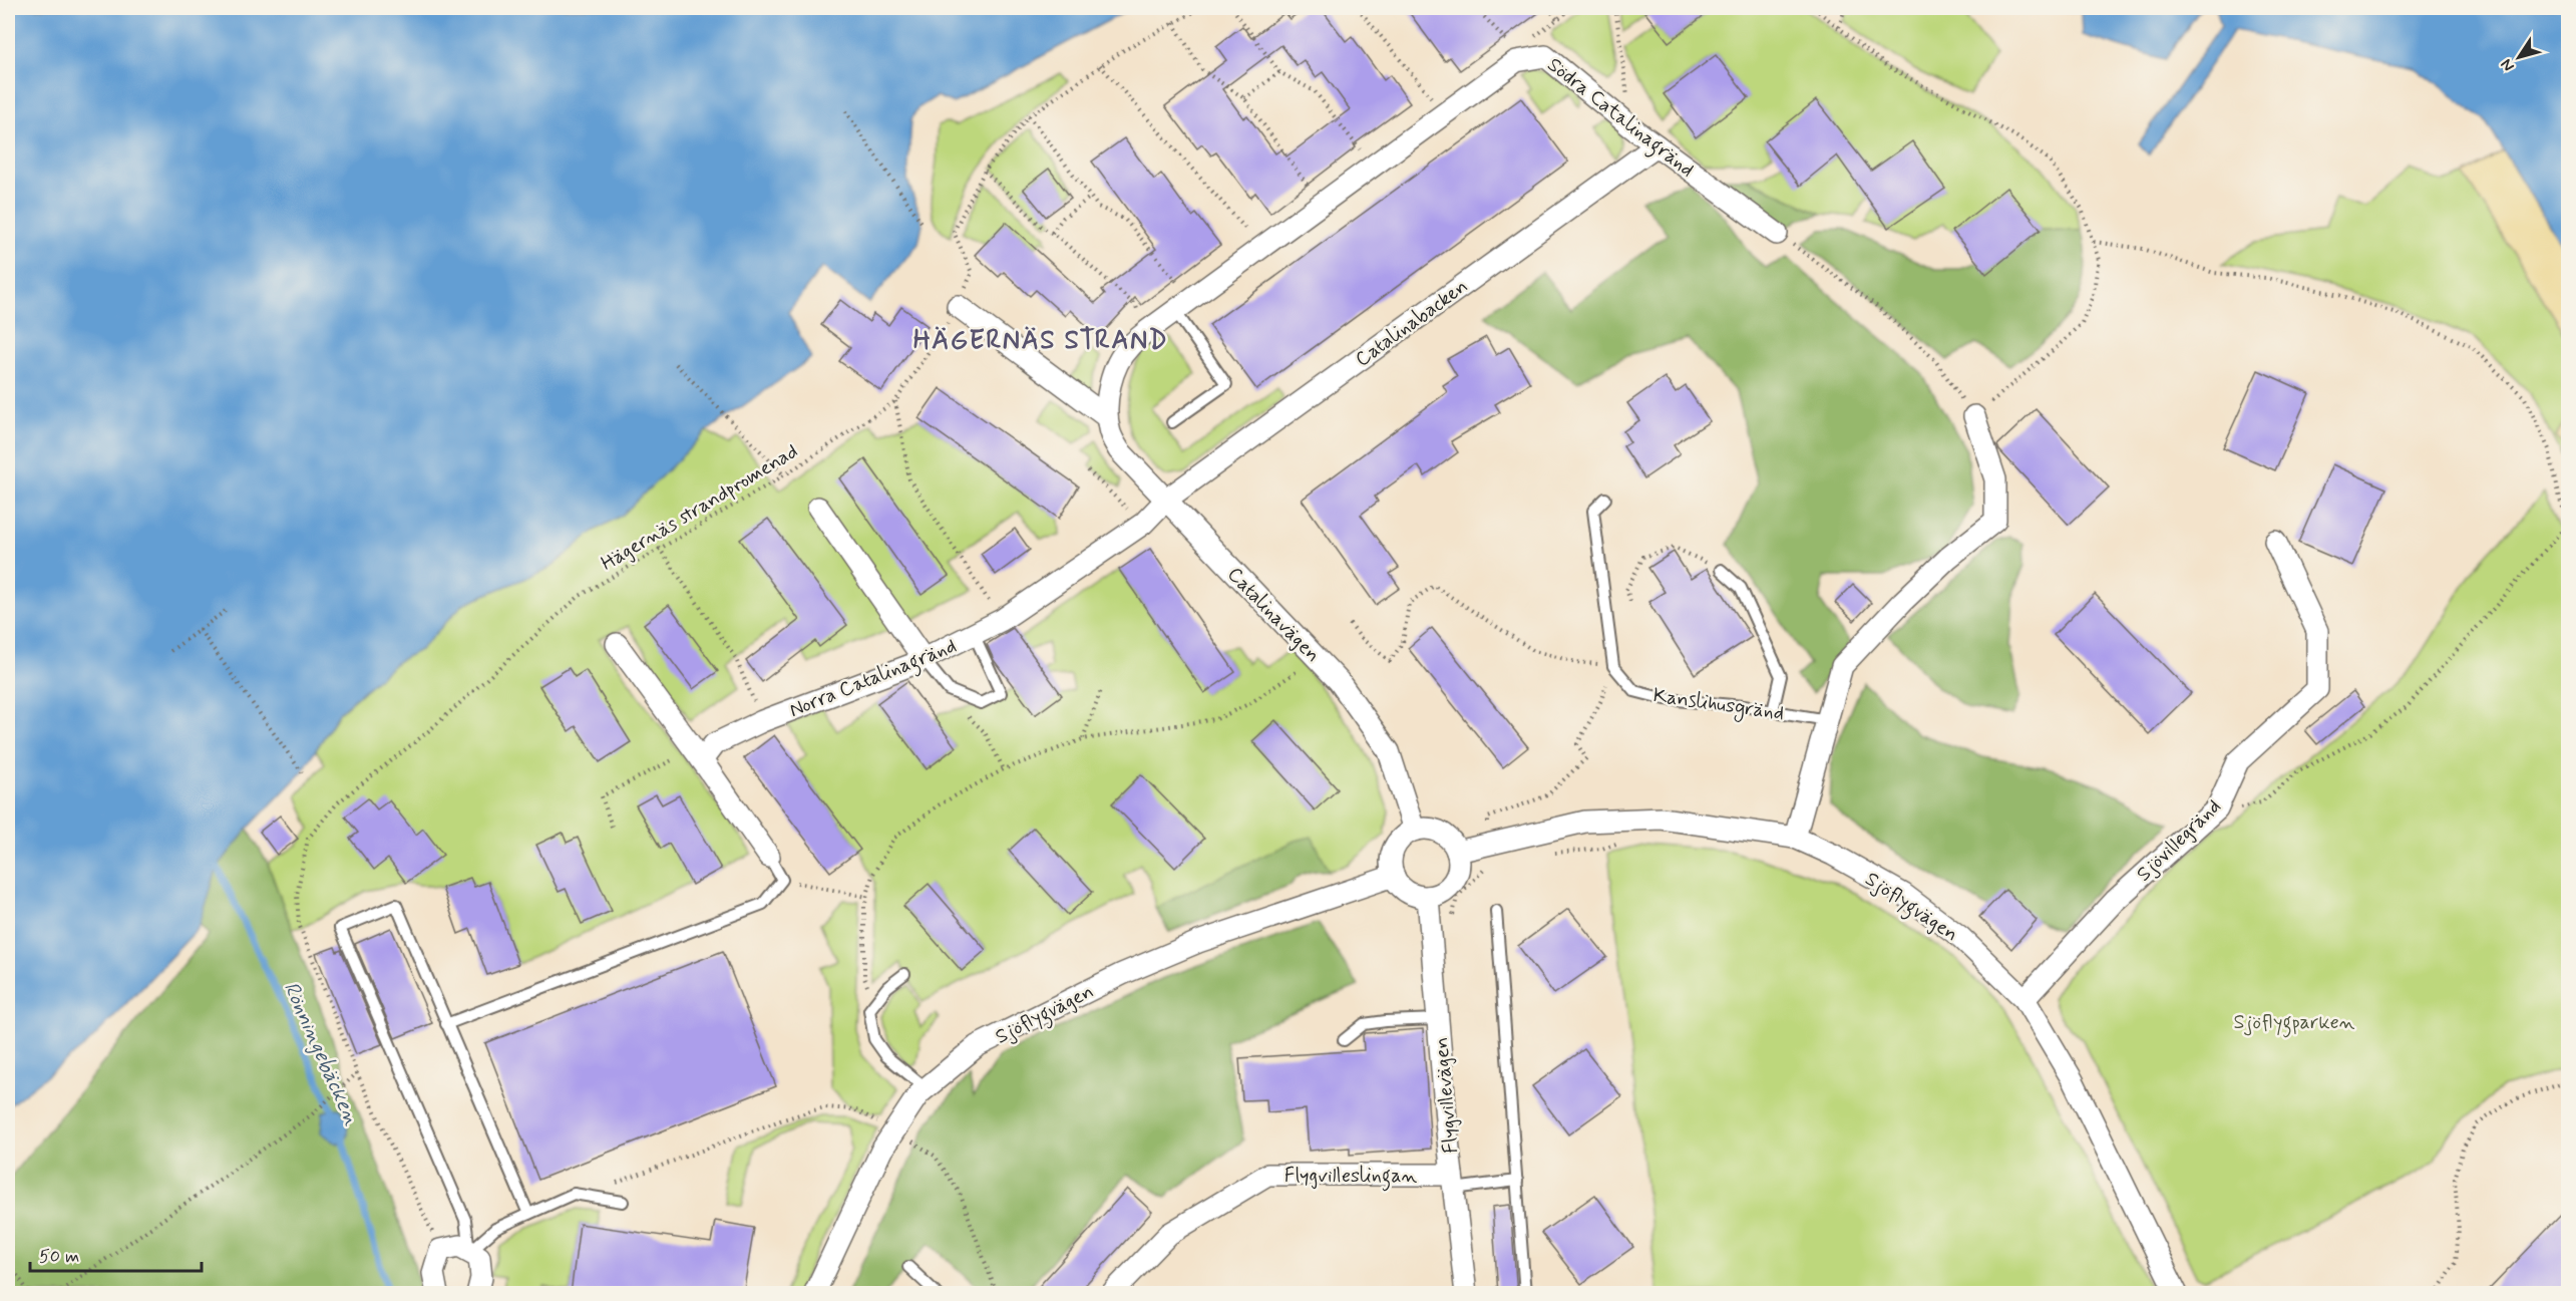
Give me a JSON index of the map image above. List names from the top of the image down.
{
  "streets": {
    "street": [
      "Södra Catalinagränd",
      "Catalinabacken",
      "Catalinavägen",
      "Norra Catalinagränd",
      "Sjövillegränd",
      "Sjöflygvägen",
      "Flygvillevägen",
      "Flygvilleslingan"
    ],
    "lane": ["Kanslihusgränd"],
    "path": ["Hägernäs strandpromenad"]
  },
  "crossings": [
    ["Södra Catalinagränd", "Catalinabacken"],
    ["Södra Catalinagränd", "Catalinavägen"],
    ["Catalinabacken", "Catalinavägen"],
    ["Catalinabacken", "Norra Catalinagränd"],
    ["Catalinavägen", "Norra Catalinagränd"],
    ["Catalinavägen", "Sjöflygvägen"],
    ["Catalinavägen", "Flygvillevägen"],
    ["Sjövillegränd", "Sjöflygvägen"],
    ["Sjöflygvägen", "Flygvillevägen"],
    ["Flygvillevägen", "Flygvilleslingan"]
  ],
  "districts": ["HÄGERNÄS STRAND"],
  "water": ["Rönningebäcken"],
  "parks": ["Sjöflygparken"],
  "scale_bar": "50 m",
  "north": "bottom left"
}
